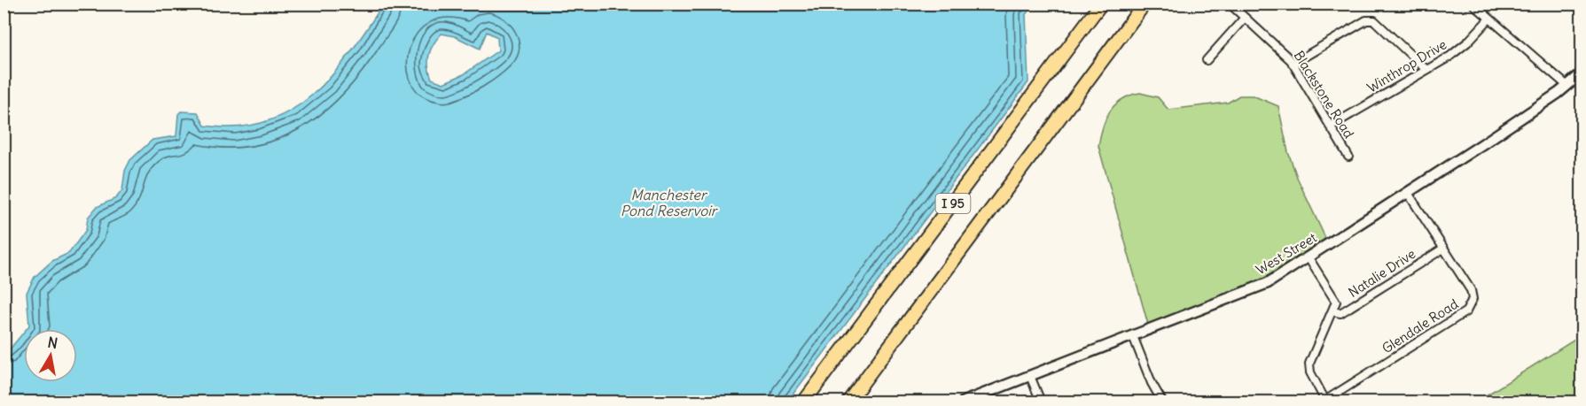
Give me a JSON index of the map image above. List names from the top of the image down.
{
  "streets": {
    "highway": ["I 95"],
    "main road": ["West Street"],
    "street": [
      "Winthrop Drive",
      "Blackstone Road",
      "Natalie Drive",
      "Glendale Road"
    ]
  },
  "crossings": [
    ["Winthrop Drive", "Blackstone Road"],
    ["West Street", "Glendale Road"],
    ["Natalie Drive", "Glendale Road"]
  ],
  "water": ["Manchester Pond Reservoir"],
  "north": "top"
}
